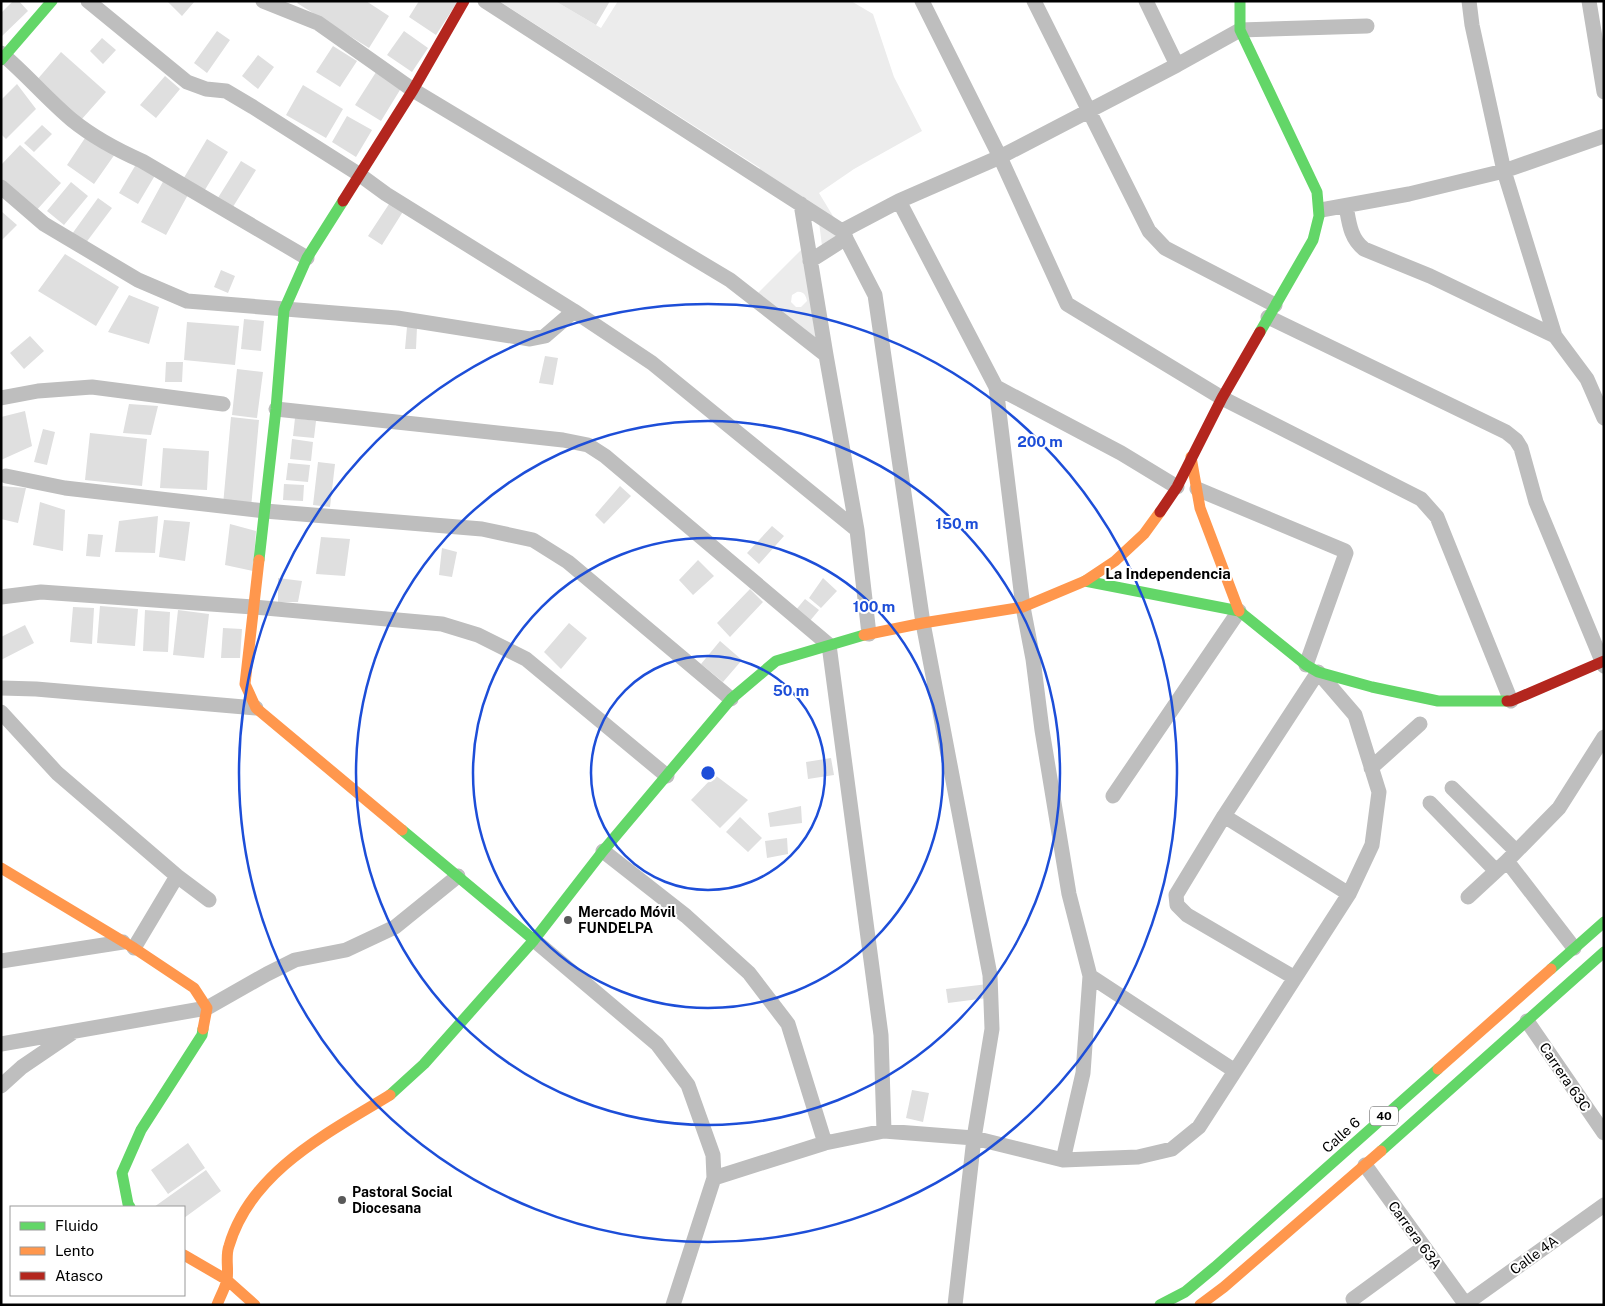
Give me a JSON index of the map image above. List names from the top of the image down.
{
  "streets": {
    "main road": ["40", "Calle 6"],
    "street": ["Carrera 63C", "Carrera 63A", "Calle 4A"]
  },
  "crossings": [
    ["Carrera 63C", "40"],
    ["40", "Carrera 63A"],
    ["Carrera 63A", "Calle 4A"]
  ],
  "districts": ["La Independencia"],
  "places": ["Mercado Móvil FUNDELPA", "Pastoral Social Diocesana"],
  "legend": ["Fluido", "Lento", "Atasco"],
  "rings": [
    "200 m",
    "150 m",
    "100 m",
    "50 m"
  ]
}
